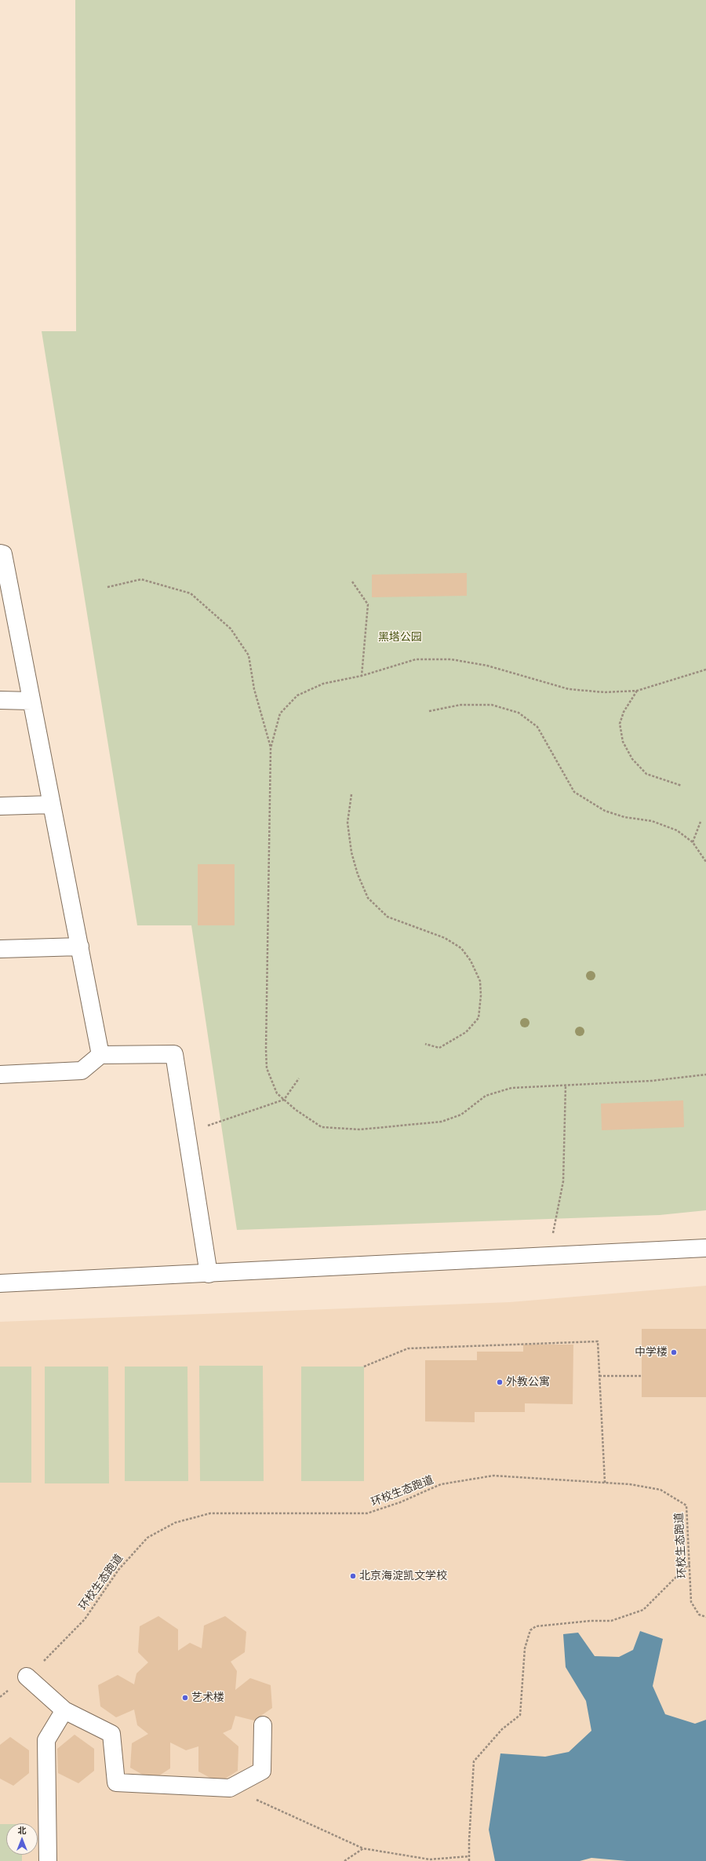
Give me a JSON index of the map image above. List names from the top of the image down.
{
  "streets": {
    "path": ["环校生态跑道"]
  },
  "parks": ["黑塔公园"],
  "places": [
    "中学楼",
    "外教公寓",
    "北京海淀凯文学校",
    "艺术楼"
  ],
  "north": "top"
}
